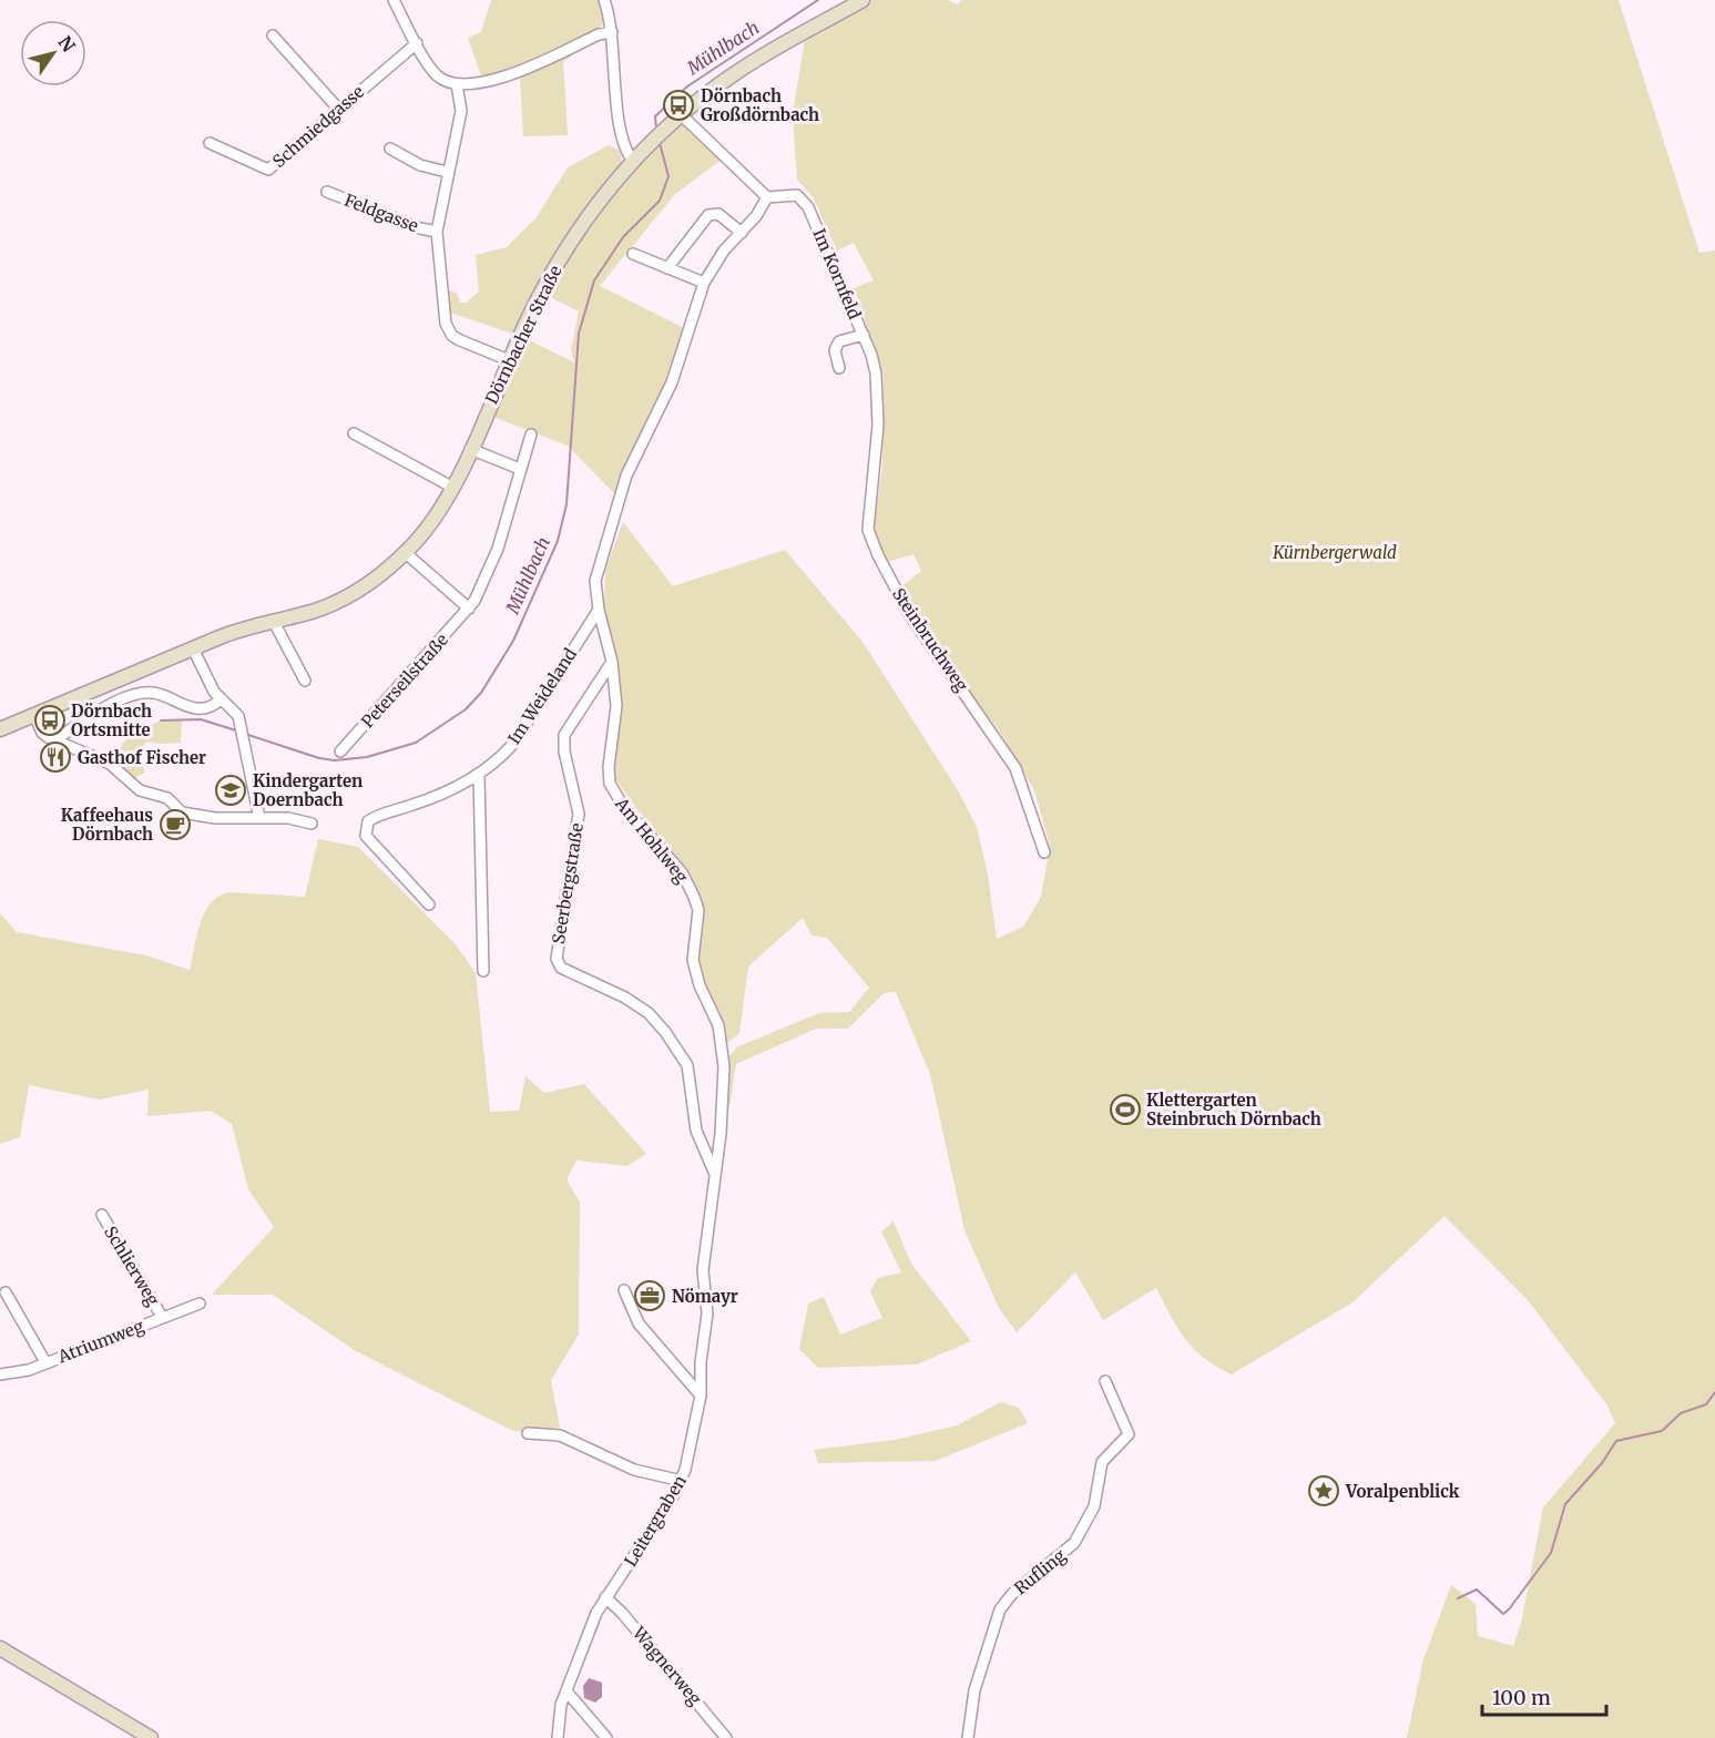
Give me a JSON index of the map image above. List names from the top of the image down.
{
  "streets": {
    "street": [
      "Schmiedgasse",
      "Feldgasse",
      "Im Kornfeld",
      "Dörnbacher Straße",
      "Steinbruchweg",
      "Peterseilstraße",
      "Im Weideland",
      "Am Hohlweg",
      "Seerbergstraße",
      "Schlierweg",
      "Atriumweg",
      "Leitergraben",
      "Rufling",
      "Wagnerweg"
    ]
  },
  "crossings": [
    ["Feldgasse", "Dörnbacher Straße"],
    ["Im Kornfeld", "Steinbruchweg"],
    ["Am Hohlweg", "Seerbergstraße"],
    ["Am Hohlweg", "Leitergraben"],
    ["Seerbergstraße", "Leitergraben"],
    ["Schlierweg", "Atriumweg"],
    ["Leitergraben", "Wagnerweg"]
  ],
  "water": ["Mühlbach"],
  "parks": ["Kürnbergerwald"],
  "places": {
    "bus stop": ["Dörnbach Großdörnbach", "Dörnbach Ortsmitte"],
    "restaurant": ["Gasthof Fischer"],
    "school or university": ["Kindergarten Doernbach"],
    "cafe": ["Kaffeehaus Dörnbach"],
    "sports": ["Klettergarten Steinbruch Dörnbach"],
    "office": ["Nömayr"],
    "place": ["Voralpenblick"]
  },
  "scale_bar": "100 m",
  "north": "top right"
}
